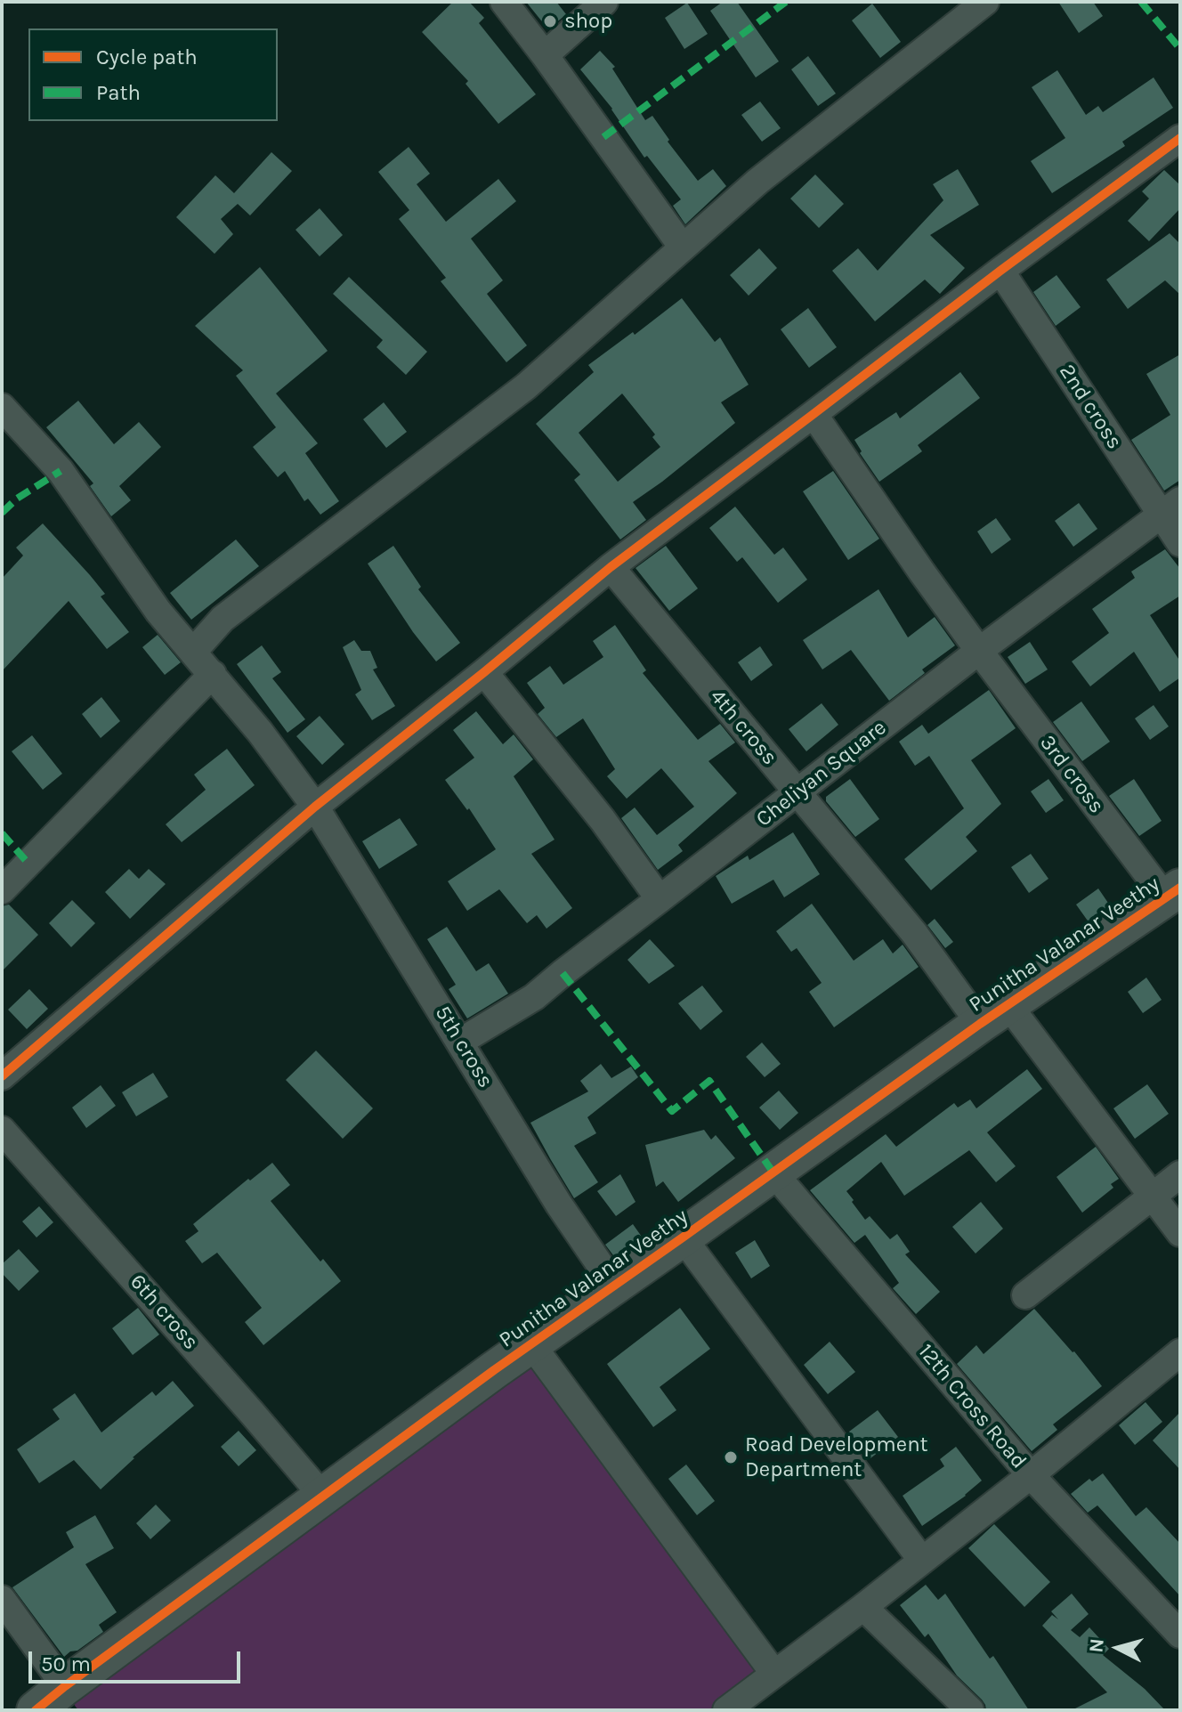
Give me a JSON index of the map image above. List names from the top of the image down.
{
  "streets": {
    "street": [
      "2nd cross",
      "4th cross",
      "Cheliyan Square",
      "3rd cross",
      "Punitha Valanar Veethy",
      "5th cross",
      "6th cross",
      "12th Cross Road"
    ]
  },
  "crossings": [
    ["2nd cross", "Cheliyan Square"],
    ["4th cross", "Cheliyan Square"],
    ["4th cross", "Punitha Valanar Veethy"],
    ["Cheliyan Square", "3rd cross"],
    ["Cheliyan Square", "5th cross"],
    ["3rd cross", "Punitha Valanar Veethy"],
    ["Punitha Valanar Veethy", "5th cross"],
    ["Punitha Valanar Veethy", "6th cross"],
    ["Punitha Valanar Veethy", "12th Cross Road"]
  ],
  "places": ["shop", "Road Development Department"],
  "legend": ["Cycle path", "Path"],
  "scale_bar": "50 m",
  "north": "left"
}
